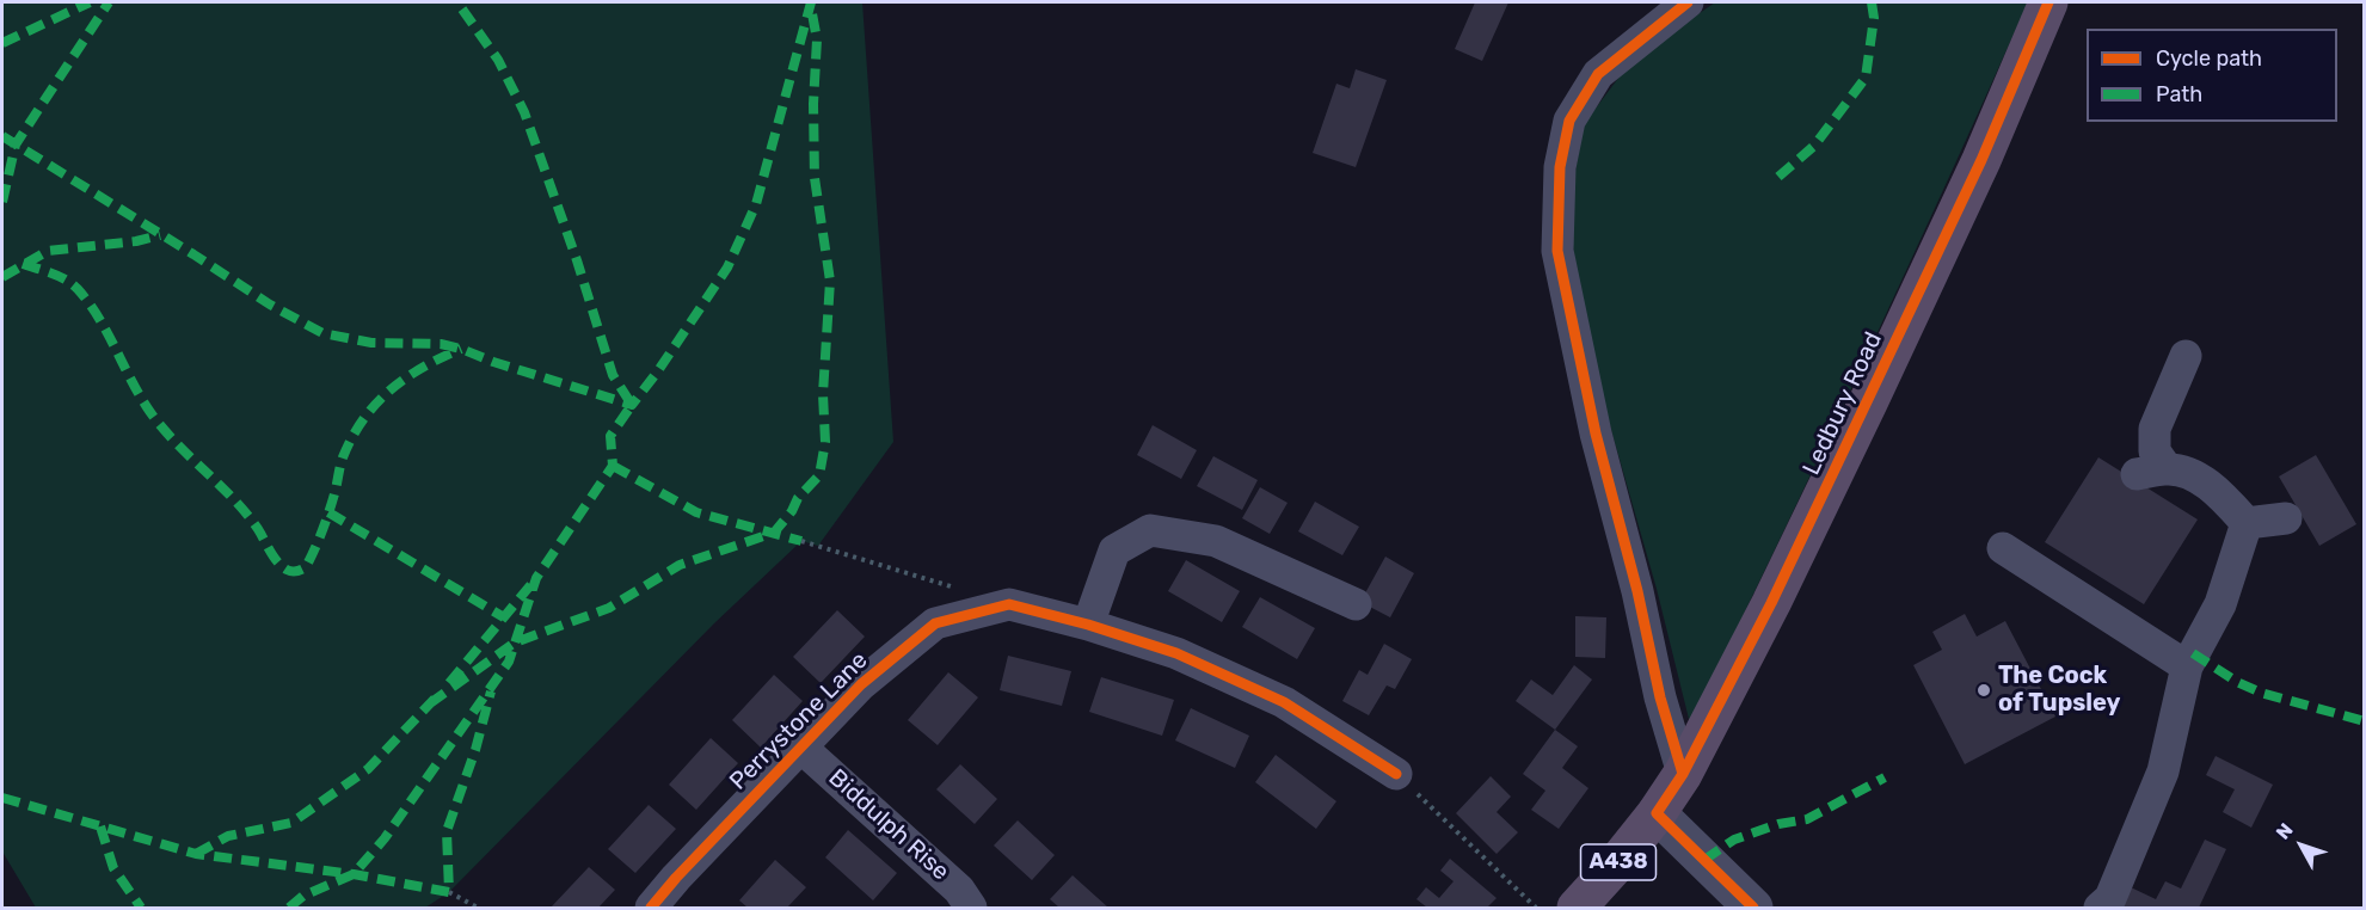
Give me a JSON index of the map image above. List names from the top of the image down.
{
  "streets": {
    "highway": ["Ledbury Road", "A438"],
    "street": ["Perrystone Lane", "Biddulph Rise"]
  },
  "crossings": [
    ["Perrystone Lane", "Biddulph Rise"]
  ],
  "places": ["The Cock of Tupsley"],
  "legend": ["Cycle path", "Path"],
  "north": "top left"
}
